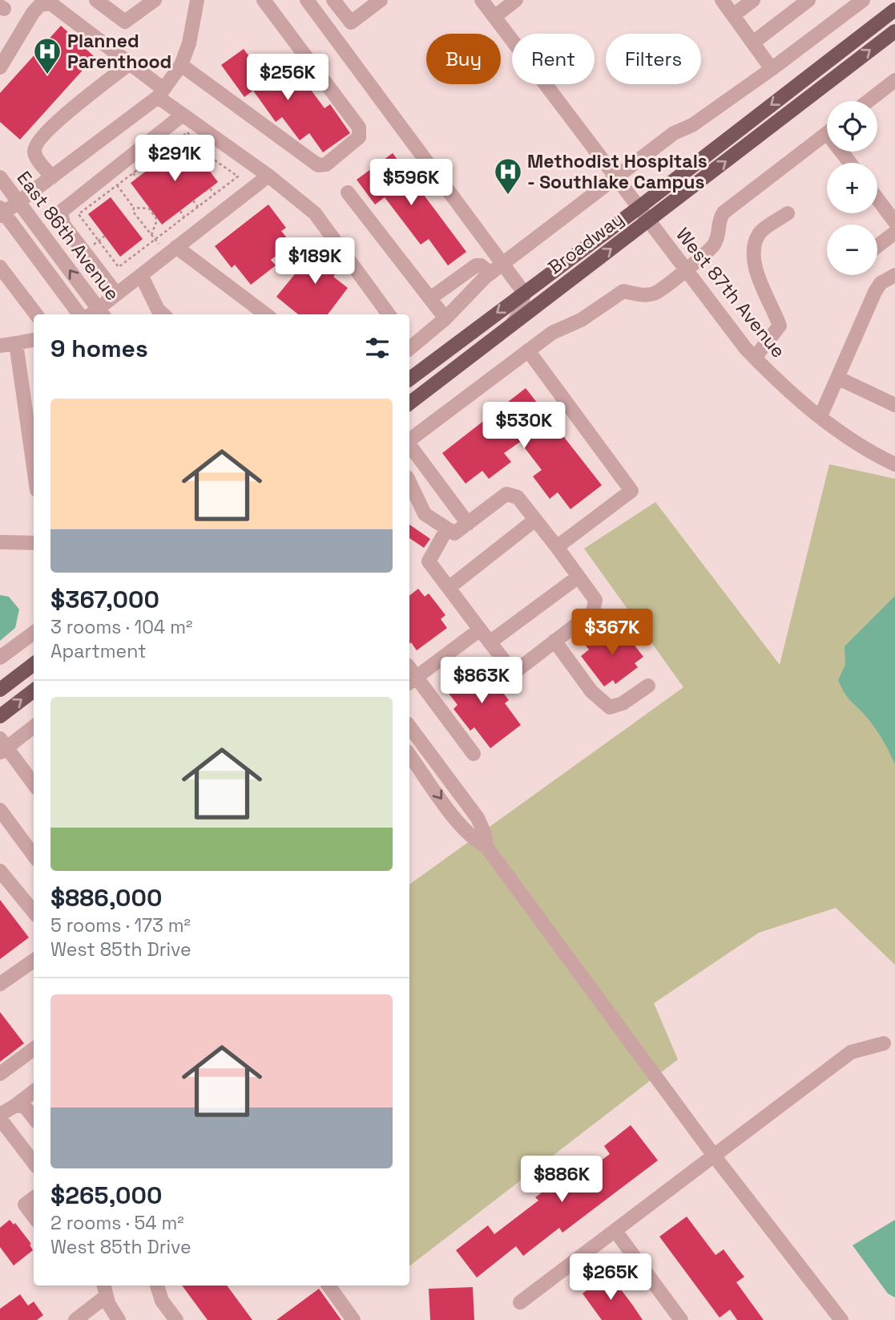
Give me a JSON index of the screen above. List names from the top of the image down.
{
  "streets": {
    "main road": ["Broadway"],
    "street": ["East 86th Avenue", "West 87th Avenue"]
  },
  "crossings": [
    ["Broadway", "West 87th Avenue"]
  ],
  "places": {
    "hospital": ["Planned Parenthood", "Methodist Hospitals - Southlake Campus"]
  },
  "page": {
    "chip": ["Buy", "Rent", "Filters"],
    "price": [
      "$256K",
      "$291K",
      "$596K",
      "$189K",
      "$530K",
      "$367K",
      "$863K",
      "$886K",
      "$265K"
    ],
    "map_buttons": ["+", "−"],
    "heading": "9 homes",
    "list": [
      {
        "name": "$367,000",
        "note": "3 rooms · 104 m² · Apartment"
      },
      {
        "name": "$886,000",
        "note": "5 rooms · 173 m² · West 85th Drive"
      },
      {
        "name": "$265,000",
        "note": "2 rooms · 54 m² · West 85th Drive"
      }
    ]
  }
}
